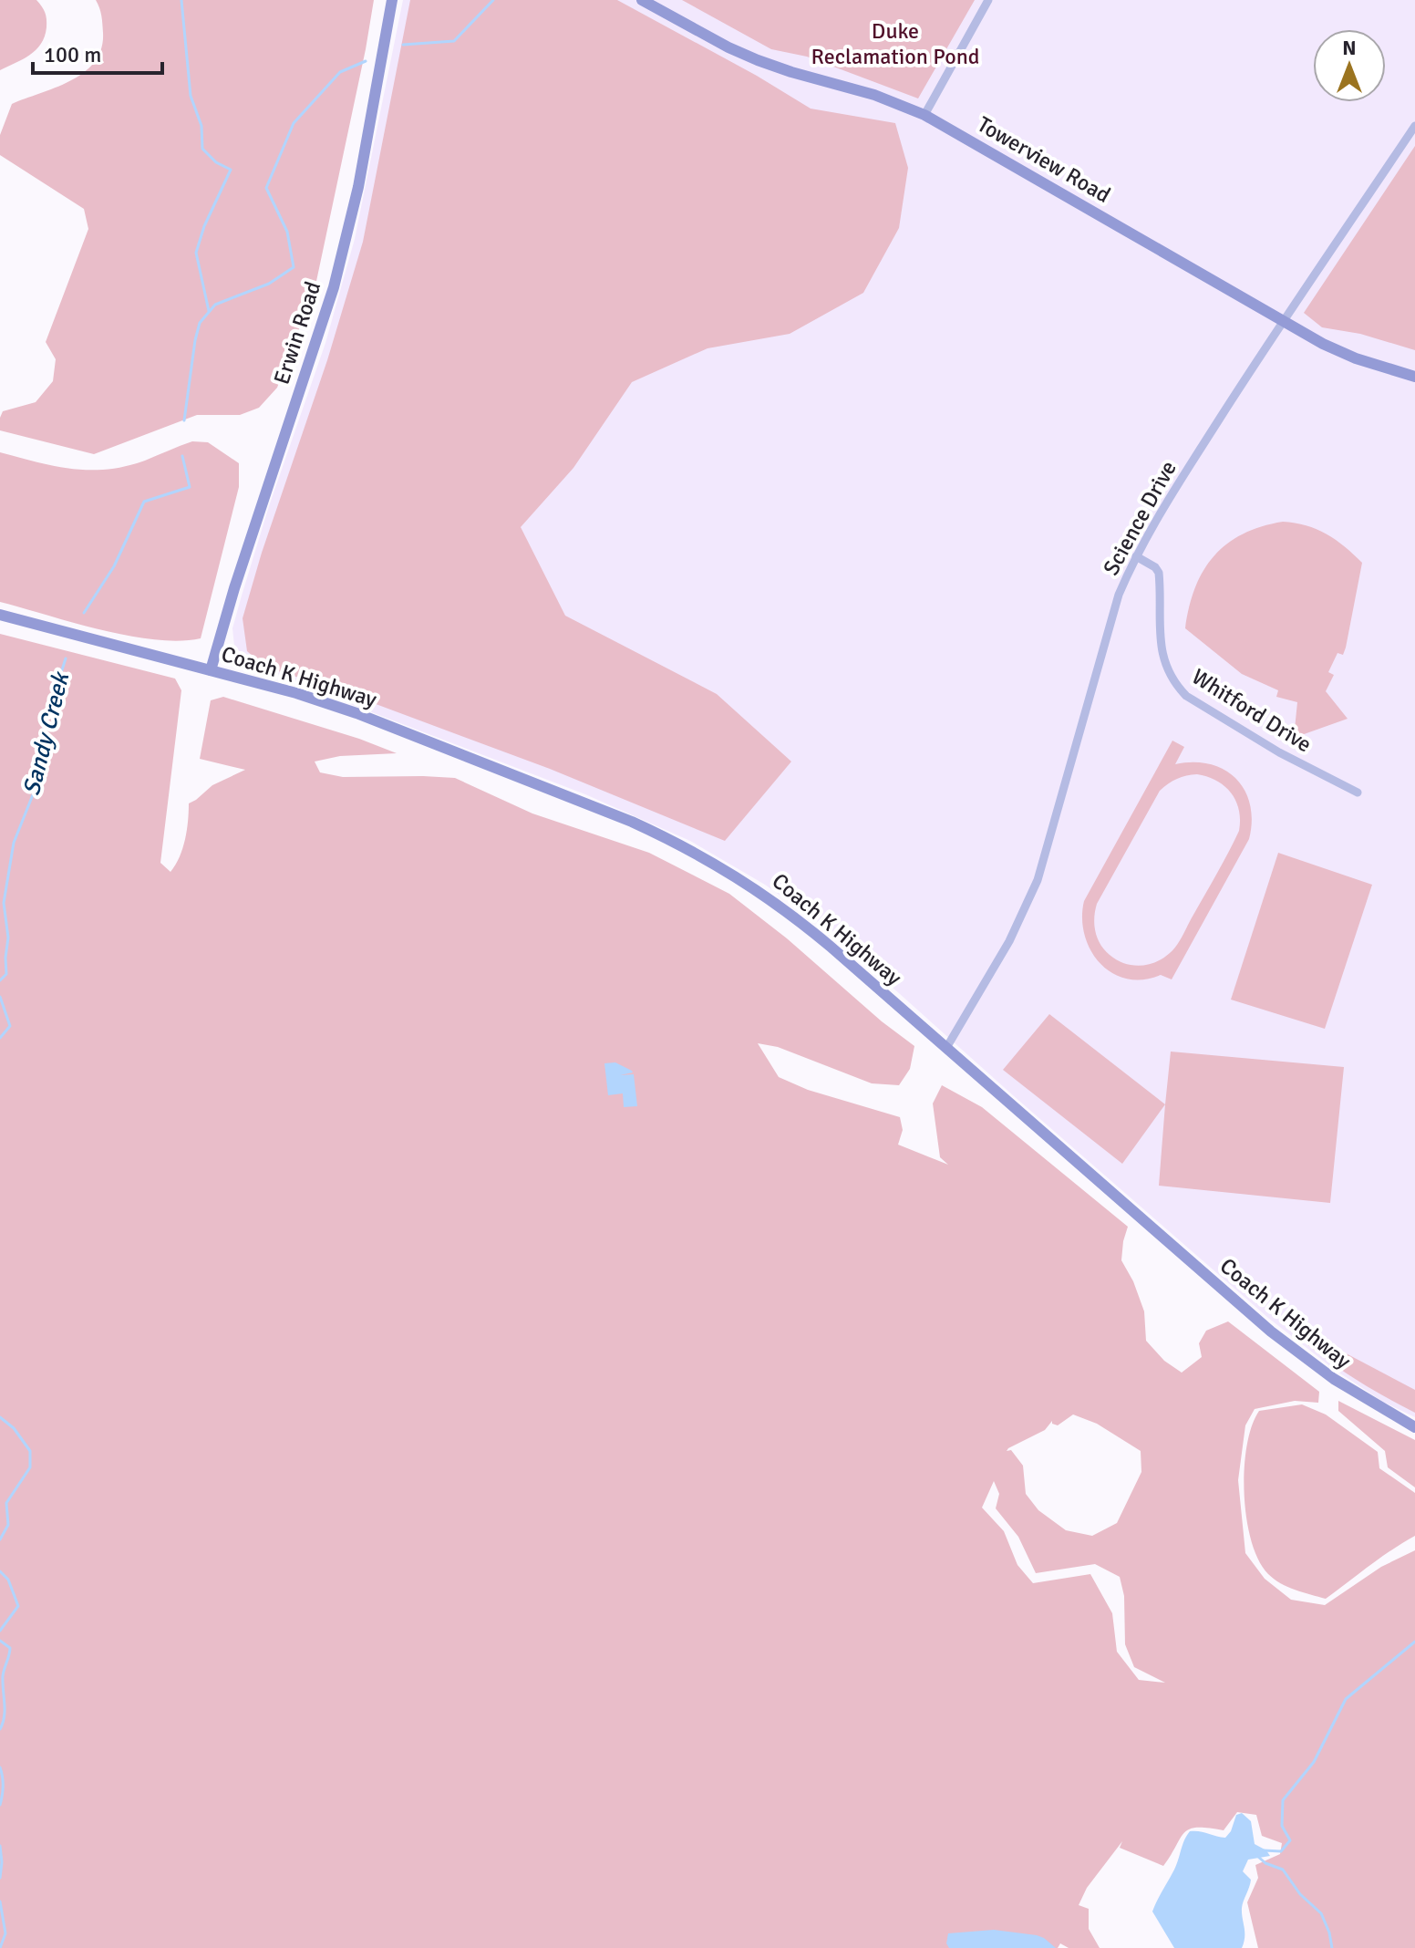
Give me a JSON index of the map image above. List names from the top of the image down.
{
  "streets": {
    "main road": ["Towerview Road", "Erwin Road", "Coach K Highway"],
    "street": ["Science Drive", "Whitford Drive"]
  },
  "crossings": [
    ["Towerview Road", "Science Drive"],
    ["Erwin Road", "Coach K Highway"],
    ["Science Drive", "Coach K Highway"],
    ["Science Drive", "Whitford Drive"]
  ],
  "water": ["Sandy Creek"],
  "parks": ["Duke Reclamation Pond"],
  "scale_bar": "100 m",
  "north": "top"
}
